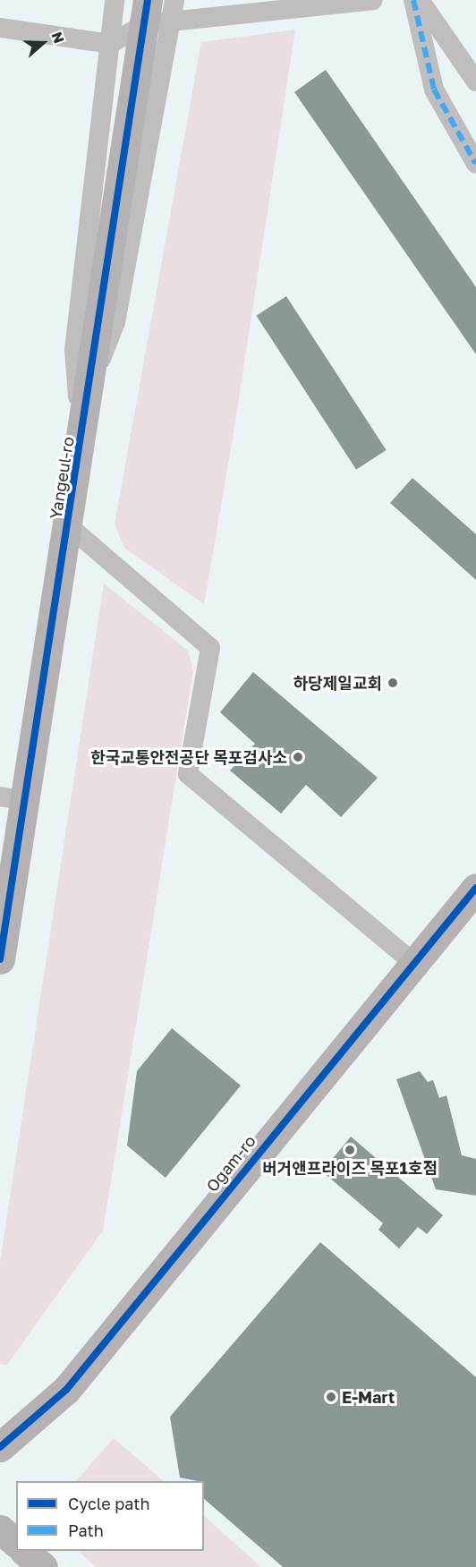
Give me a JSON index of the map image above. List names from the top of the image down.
{
  "streets": {
    "street": ["Yangeul-ro", "Ogam-ro"]
  },
  "places": [
    "하당제일교회",
    "한국교통안전공단 목포검사소",
    "버거앤프라이즈 목포1호점",
    "E-Mart"
  ],
  "legend": ["Cycle path", "Path"],
  "north": "right"
}
